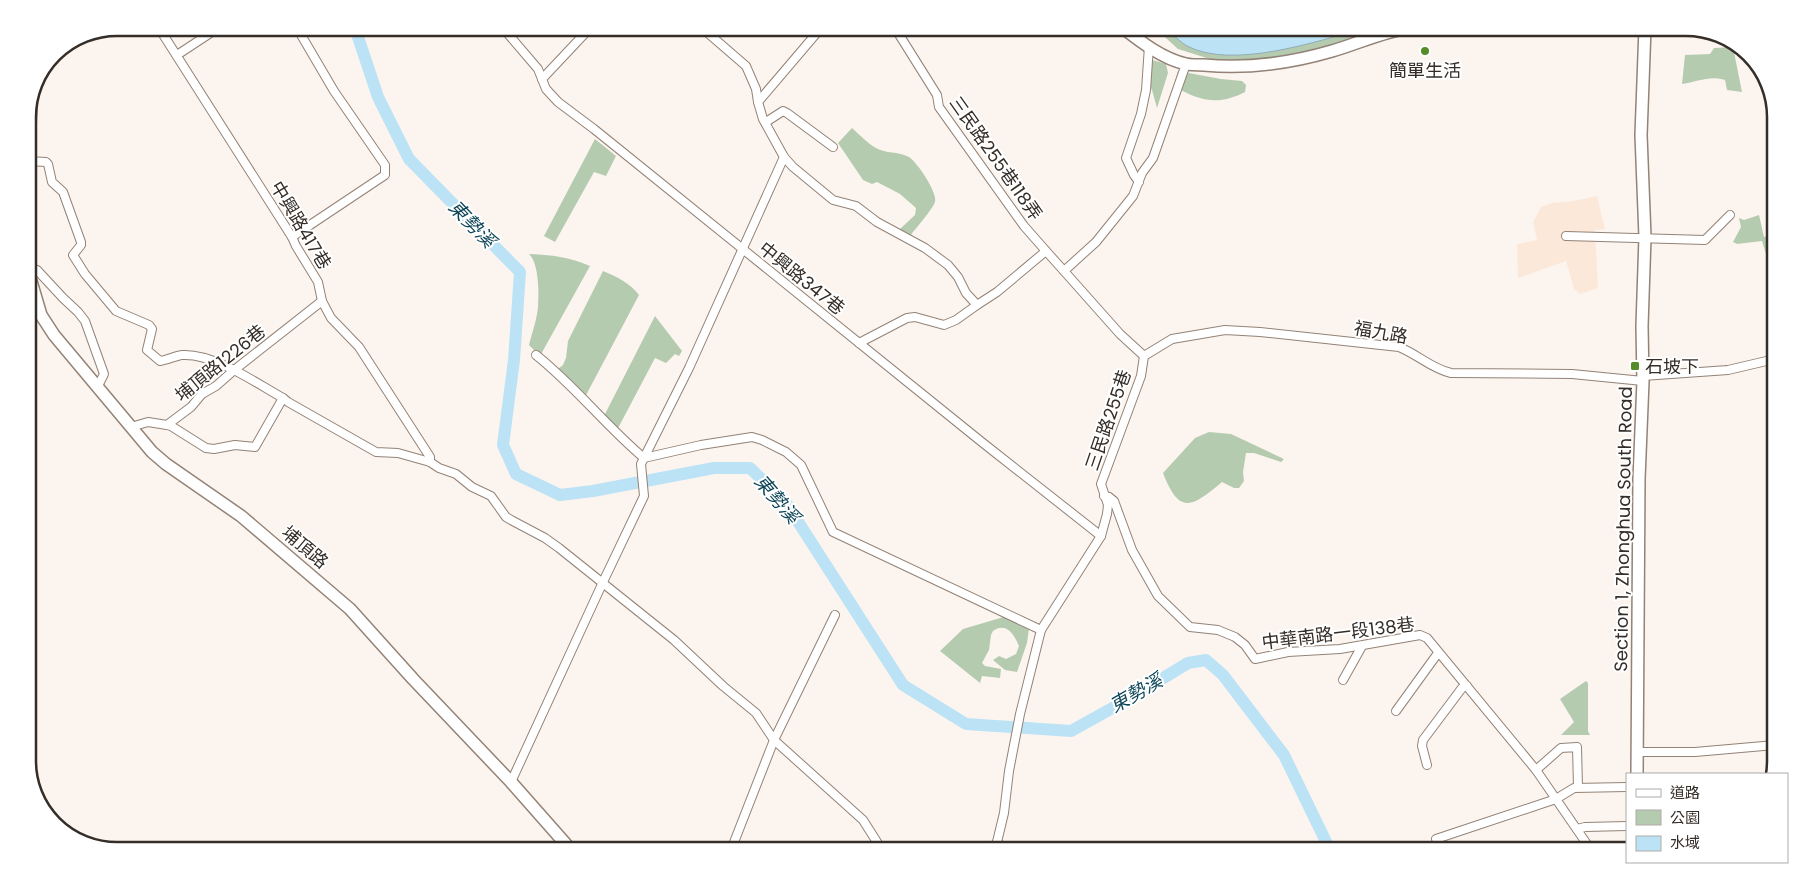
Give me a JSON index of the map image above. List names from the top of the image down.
{
  "streets": {
    "street": [
      "三民路255巷118弄",
      "中興路417巷",
      "中興路347巷",
      "福九路",
      "埔頂路1226巷",
      "三民路255巷",
      "Section 1, Zhonghua South Road",
      "埔頂路",
      "中華南路一段138巷"
    ]
  },
  "crossings": [
    ["三民路255巷118弄", "三民路255巷"],
    ["中興路417巷", "埔頂路1226巷"],
    ["中興路347巷", "三民路255巷"],
    ["福九路", "三民路255巷"],
    ["福九路", "Section 1, Zhonghua South Road"],
    ["埔頂路1226巷", "埔頂路"],
    ["三民路255巷", "中華南路一段138巷"]
  ],
  "water": ["東勢溪"],
  "places": {
    "other": ["簡單生活"],
    "transit": ["石坡下"]
  },
  "legend": ["道路", "公園", "水域"]
}
